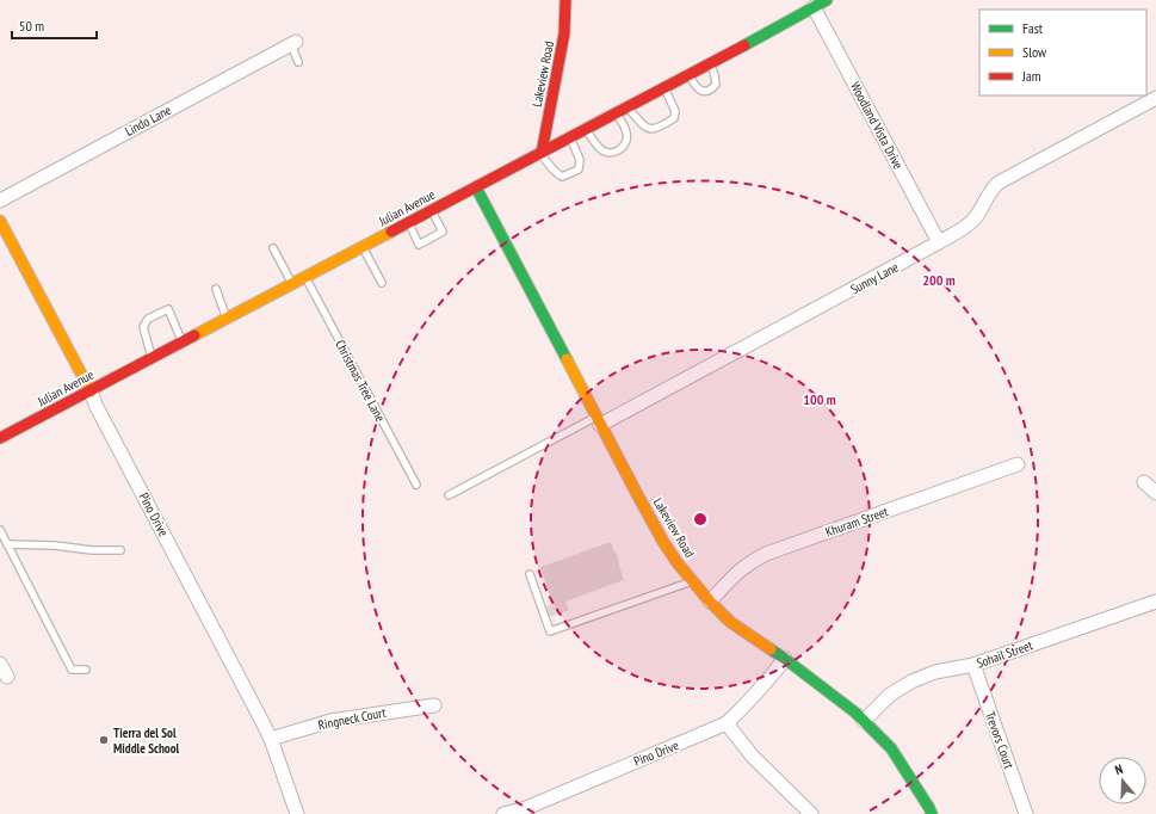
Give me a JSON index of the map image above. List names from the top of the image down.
{
  "streets": {
    "street": [
      "Lakeview Road",
      "Lindo Lane",
      "Woodland Vista Drive",
      "Julian Avenue",
      "Sunny Lane",
      "Pino Drive",
      "Khuram Street",
      "Sohail Street",
      "Ringneck Court",
      "Trevors Court"
    ],
    "lane": ["Christmas Tree Lane"]
  },
  "crossings": [
    ["Lakeview Road", "Julian Avenue"],
    ["Lakeview Road", "Sunny Lane"],
    ["Lakeview Road", "Pino Drive"],
    ["Lakeview Road", "Khuram Street"],
    ["Lakeview Road", "Sohail Street"],
    ["Woodland Vista Drive", "Julian Avenue"],
    ["Woodland Vista Drive", "Sunny Lane"],
    ["Julian Avenue", "Christmas Tree Lane"],
    ["Julian Avenue", "Pino Drive"],
    ["Pino Drive", "Ringneck Court"],
    ["Sohail Street", "Trevors Court"]
  ],
  "places": ["Tierra del Sol Middle School"],
  "legend": ["Fast", "Slow", "Jam"],
  "scale_bar": "50 m",
  "north": "top",
  "rings": ["200 m", "100 m"]
}
